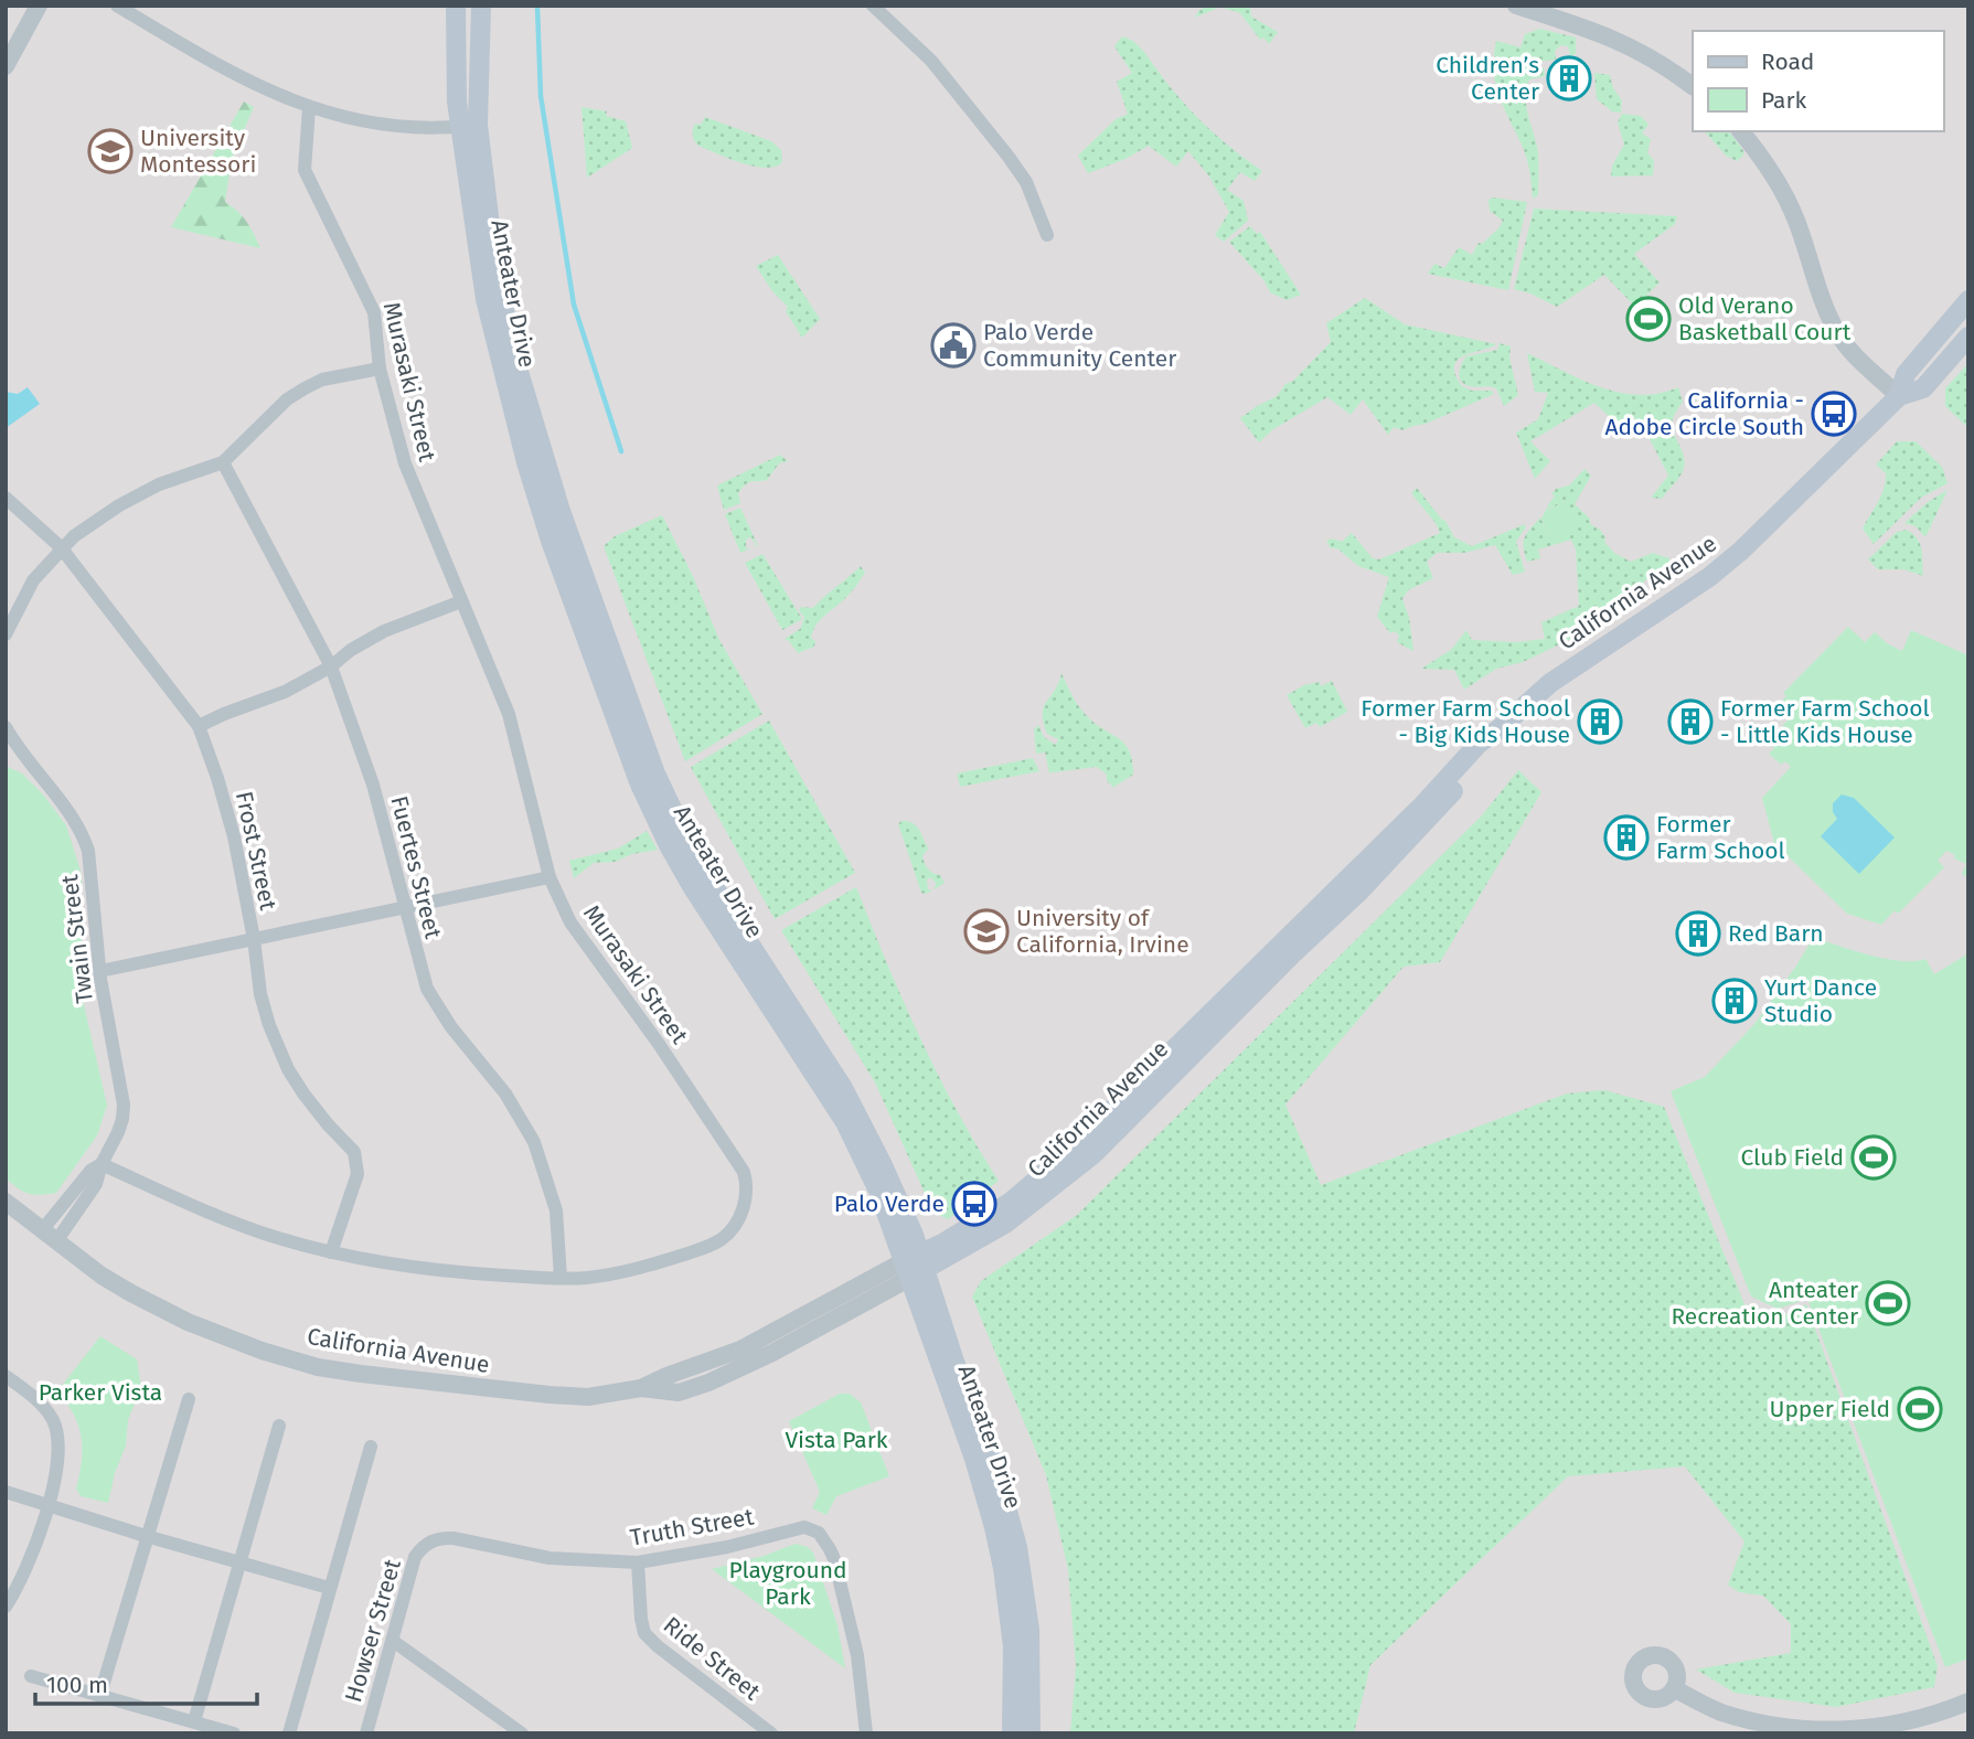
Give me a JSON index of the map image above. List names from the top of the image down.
{
  "streets": {
    "main road": ["Anteater Drive", "California Avenue"],
    "street": [
      "Murasaki Street",
      "Frost Street",
      "Fuertes Street",
      "Twain Street",
      "Truth Street",
      "Howser Street",
      "Ride Street"
    ]
  },
  "crossings": [
    ["Anteater Drive", "California Avenue"],
    ["Murasaki Street", "Frost Street"],
    ["Murasaki Street", "Fuertes Street"],
    ["Murasaki Street", "Twain Street"],
    ["California Avenue", "Twain Street"],
    ["Truth Street", "Howser Street"],
    ["Truth Street", "Ride Street"]
  ],
  "parks": ["Parker Vista", "Vista Park", "Playground Park"],
  "places": {
    "building": [
      "Children’s Center",
      "Former Farm School - Big Kids House",
      "Former Farm School - Little Kids House",
      "Former Farm School",
      "Red Barn",
      "Yurt Dance Studio"
    ],
    "school or university": ["University Montessori", "University of California, Irvine"],
    "sports": [
      "Old Verano Basketball Court",
      "Club Field",
      "Anteater Recreation Center",
      "Upper Field"
    ],
    "public building": ["Palo Verde Community Center"],
    "bus stop": ["California - Adobe Circle South", "Palo Verde"]
  },
  "legend": ["Road", "Park"],
  "scale_bar": "100 m"
}
